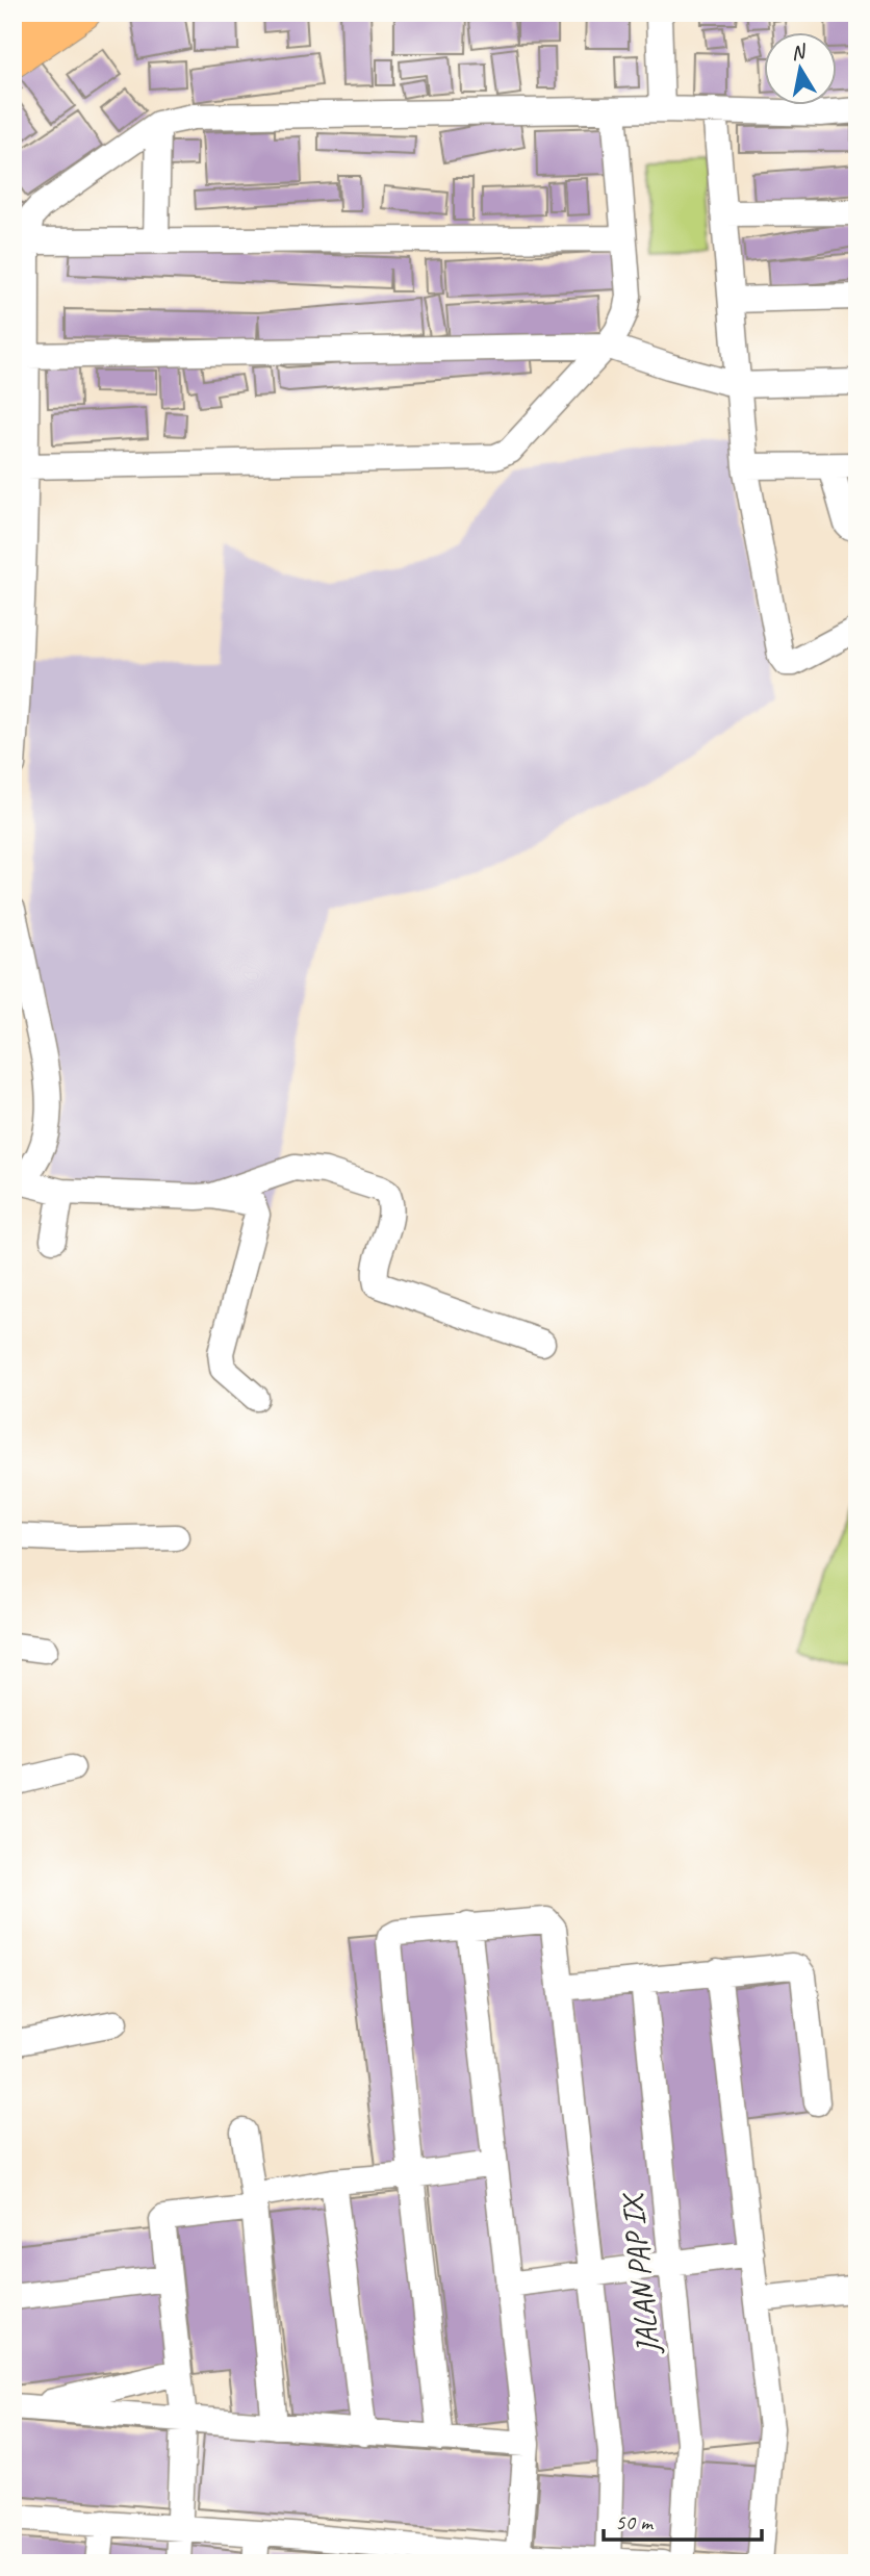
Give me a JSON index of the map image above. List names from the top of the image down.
{
  "streets": {
    "street": ["JALAN PAP IX"]
  },
  "scale_bar": "50 m",
  "north": "top"
}
